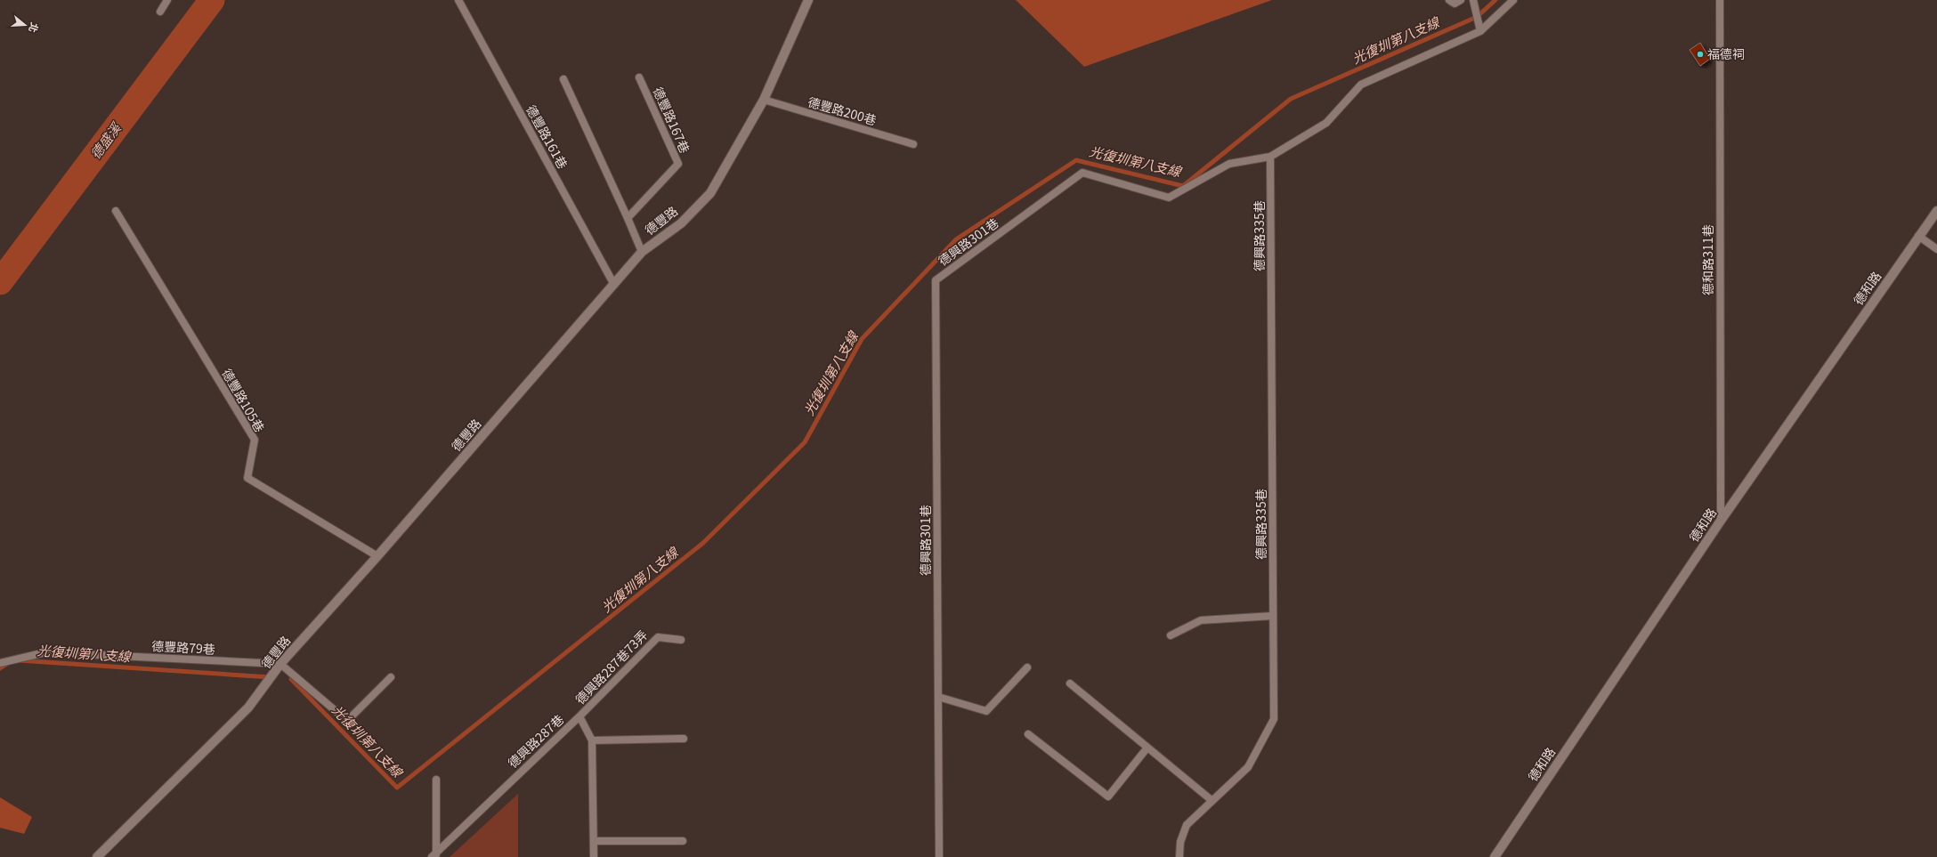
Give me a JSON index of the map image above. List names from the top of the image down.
{
  "streets": {
    "street": ["德豐路", "德和路"],
    "lane": [
      "德豐路200巷",
      "德豐路167巷",
      "德豐路161巷",
      "德興路335巷",
      "德興路301巷",
      "德和路311巷",
      "德豐路105巷",
      "德豐路79巷",
      "德興路287巷73弄",
      "德興路287巷"
    ]
  },
  "crossings": [
    ["德豐路200巷", "德豐路"],
    ["德豐路161巷", "德豐路"],
    ["德豐路", "德豐路105巷"],
    ["德豐路", "德豐路79巷"],
    ["德興路335巷", "德興路301巷"],
    ["德和路311巷", "德和路"],
    ["德興路287巷73弄", "德興路287巷"]
  ],
  "water": ["光復圳第八支線", "德盛溪"],
  "places": ["福德祠"],
  "north": "right"
}
